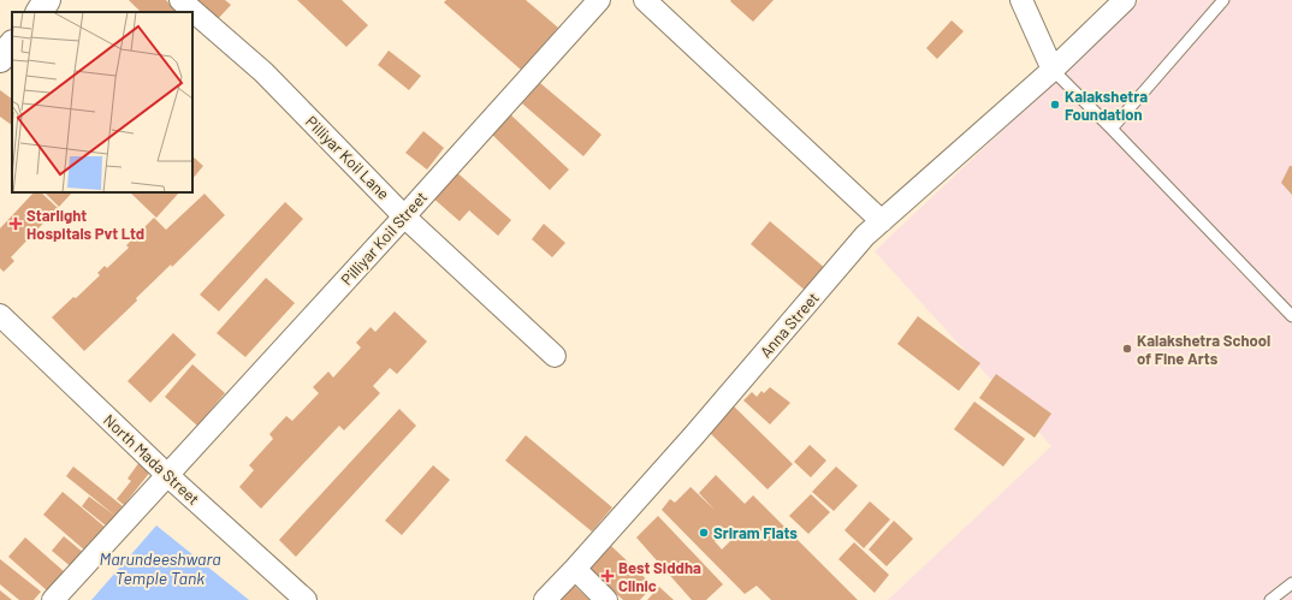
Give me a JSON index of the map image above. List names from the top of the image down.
{
  "streets": {
    "street": [
      "Pilliyar Koil Lane",
      "Pilliyar Koil Street",
      "Anna Street",
      "North Mada Street"
    ]
  },
  "crossings": [
    ["Pilliyar Koil Lane", "Pilliyar Koil Street"],
    ["Pilliyar Koil Street", "North Mada Street"]
  ],
  "water": ["Marundeeshwara Temple Tank"],
  "places": {
    "other": ["Kalakshetra Foundation", "Kalakshetra School of Fine Arts", "Sriram Flats"],
    "health": ["Starlight Hospitals Pvt Ltd", "Best Siddha Clinic"]
  }
}
